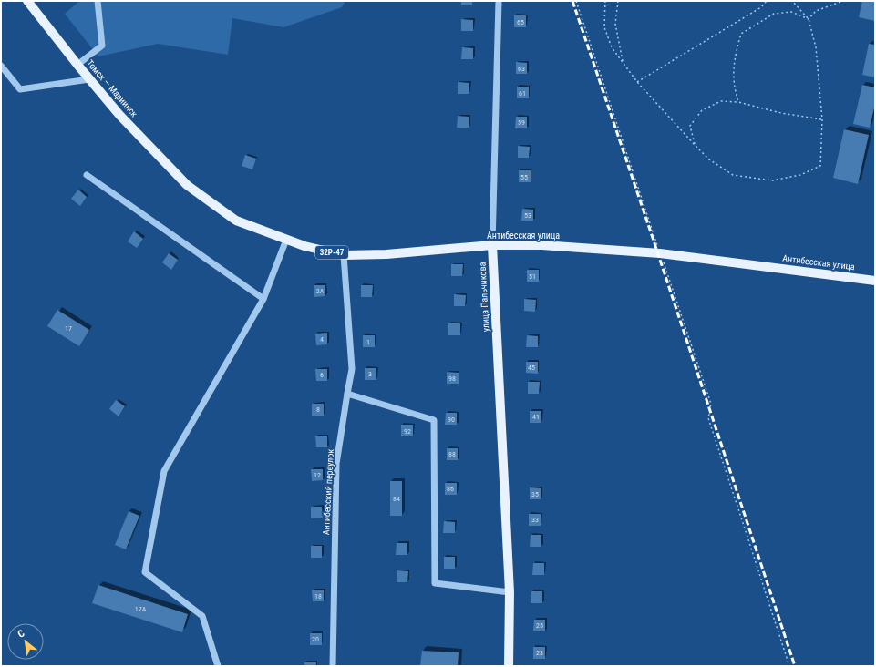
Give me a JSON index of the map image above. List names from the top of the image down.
{
  "streets": {
    "main road": [
      "Томск — Мариинск",
      "Антибесская улица",
      "32Р-47",
      "улица Пальчикова"
    ],
    "street": ["Антибесский переулок"]
  },
  "crossings": [
    ["Томск — Мариинск", "Антибесская улица"],
    ["Антибесская улица", "улица Пальчикова"],
    ["Антибесская улица", "Антибесский переулок"]
  ],
  "house_numbers": [
    "65",
    "63",
    "61",
    "59",
    "55",
    "53",
    "51",
    "2А",
    "17",
    "4",
    "1",
    "45",
    "3",
    "6",
    "98",
    "8",
    "41",
    "90",
    "92",
    "88",
    "12",
    "86",
    "35",
    "84",
    "33",
    "18",
    "17А",
    "25",
    "20",
    "23"
  ],
  "north": "top left"
}
